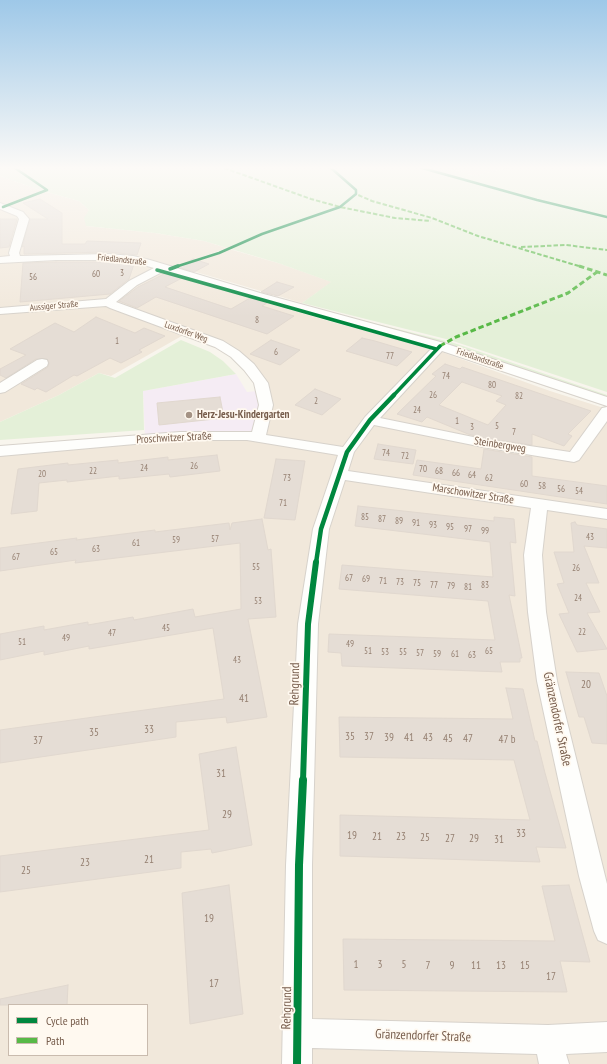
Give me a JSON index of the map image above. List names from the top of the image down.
{
  "streets": {
    "street": [
      "Friedlandstraße",
      "Aussiger Straße",
      "Luxdorfer Weg",
      "Proschwitzer Straße",
      "Steinbergweg",
      "Marschowitzer Straße",
      "Rehgrund",
      "Gränzendorfer Straße"
    ]
  },
  "crossings": [
    ["Friedlandstraße", "Rehgrund"],
    ["Aussiger Straße", "Luxdorfer Weg"],
    ["Luxdorfer Weg", "Proschwitzer Straße"],
    ["Proschwitzer Straße", "Rehgrund"],
    ["Steinbergweg", "Rehgrund"],
    ["Marschowitzer Straße", "Rehgrund"],
    ["Marschowitzer Straße", "Gränzendorfer Straße"],
    ["Rehgrund", "Gränzendorfer Straße"]
  ],
  "places": ["Herz-Jesu-Kindergarten"],
  "house_numbers": [
    "3",
    "60",
    "56",
    "8",
    "1",
    "6",
    "77",
    "74",
    "80",
    "26",
    "82",
    "2",
    "24",
    "1",
    "5",
    "3",
    "7",
    "74",
    "72",
    "26",
    "24",
    "70",
    "22",
    "68",
    "66",
    "20",
    "64",
    "73",
    "62",
    "60",
    "58",
    "56",
    "54",
    "71",
    "85",
    "87",
    "89",
    "91",
    "93",
    "95",
    "97",
    "99",
    "43",
    "57",
    "59",
    "61",
    "63",
    "65",
    "67",
    "55",
    "26",
    "67",
    "69",
    "71",
    "73",
    "75",
    "77",
    "83",
    "79",
    "81",
    "24",
    "53",
    "45",
    "22",
    "47",
    "49",
    "51",
    "49",
    "51",
    "65",
    "53",
    "55",
    "57",
    "59",
    "61",
    "63",
    "43",
    "20",
    "41",
    "33",
    "35",
    "35",
    "37",
    "39",
    "41",
    "43",
    "45",
    "47",
    "47 b",
    "37",
    "31",
    "29",
    "33",
    "19",
    "21",
    "23",
    "25",
    "27",
    "29",
    "31",
    "21",
    "23",
    "25",
    "19",
    "1",
    "3",
    "5",
    "7",
    "9",
    "11",
    "13",
    "15",
    "17",
    "17"
  ],
  "legend": ["Cycle path", "Path"]
}
